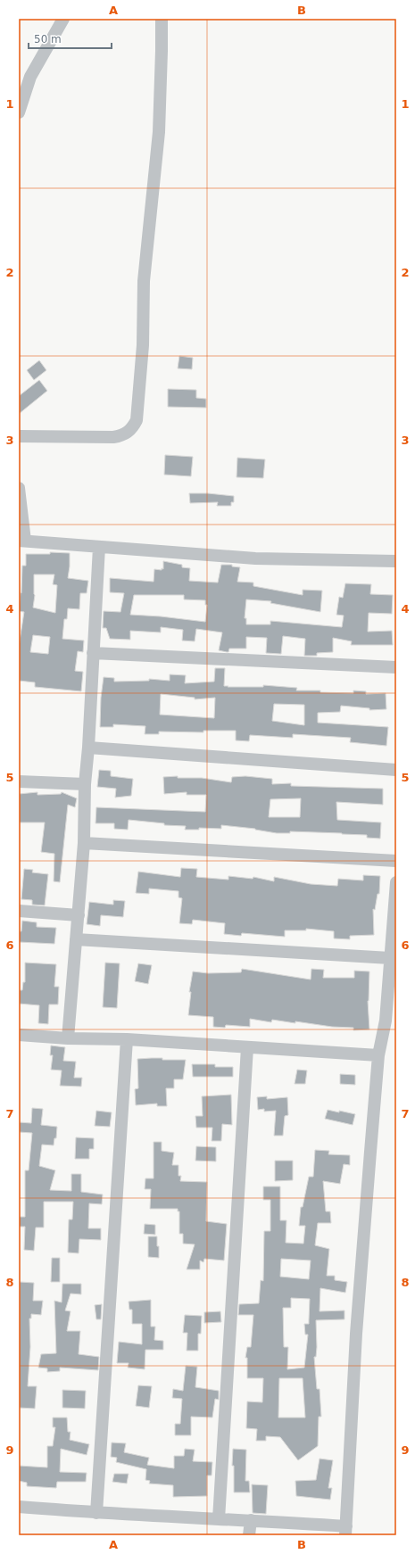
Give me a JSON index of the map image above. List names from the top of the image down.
{
  "scale_bar": "50 m",
  "grid": {
    "columns": ["A", "B"],
    "rows": [
      "1",
      "2",
      "3",
      "4",
      "5",
      "6",
      "7",
      "8",
      "9"
    ]
  }
}
